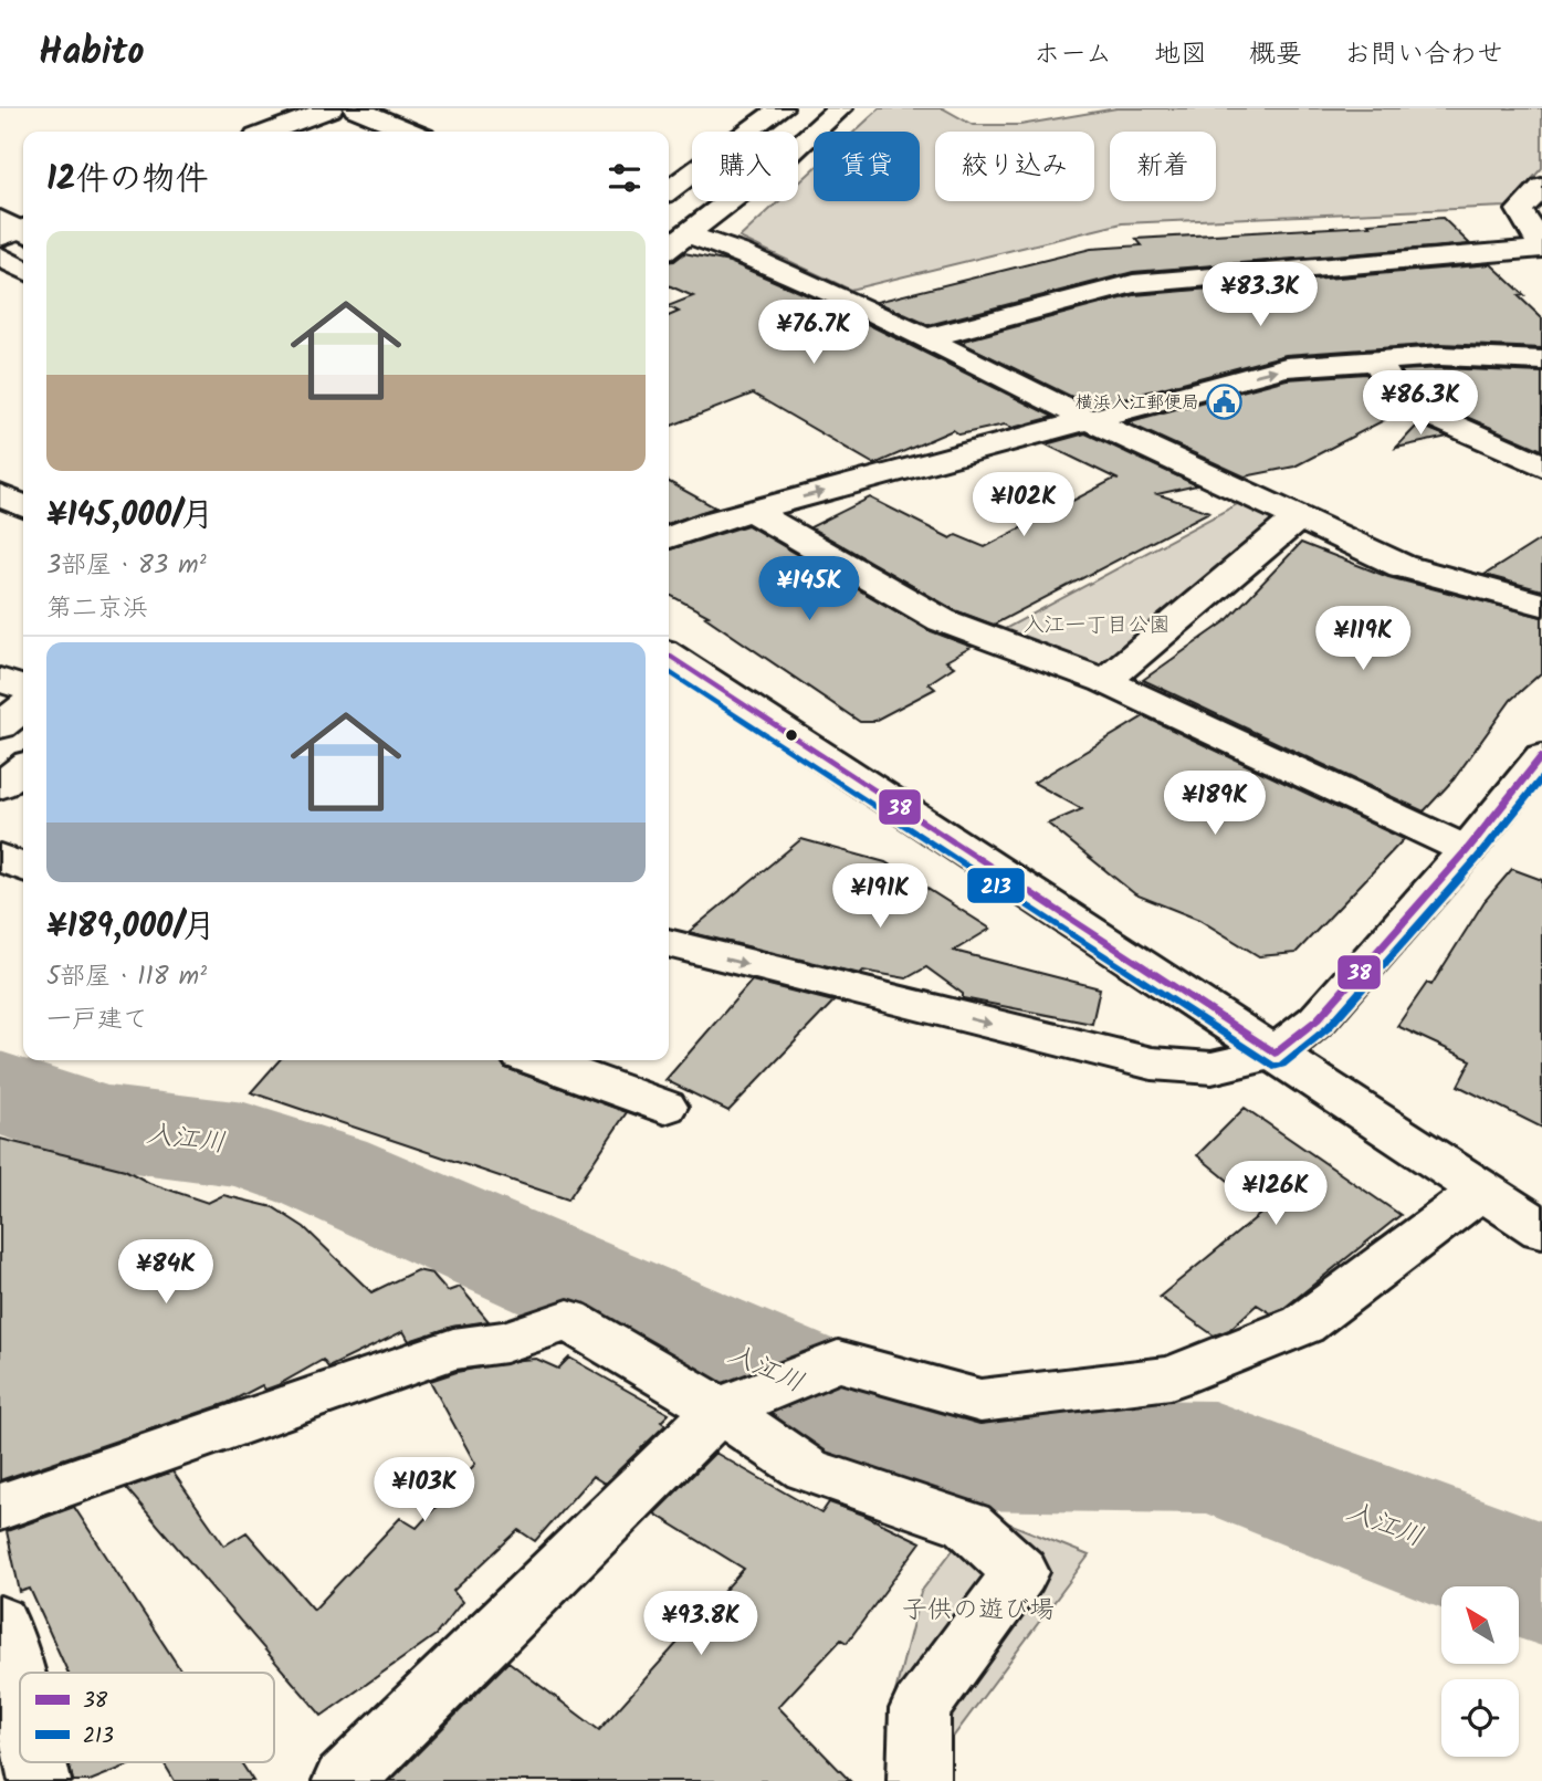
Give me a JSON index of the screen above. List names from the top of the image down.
{
  "water": ["入江川"],
  "parks": ["入江一丁目公園", "子供の遊び場"],
  "places": {
    "public building": ["横浜入江郵便局"]
  },
  "lines": ["transit line 38", "transit line 213"],
  "legend": ["38", "213"],
  "north": "top left",
  "page": {
    "header": "Habito",
    "nav": [
      "ホーム",
      "地図",
      "概要",
      "お問い合わせ"
    ],
    "chip": [
      "購入",
      "賃貸",
      "絞り込み",
      "新着"
    ],
    "heading": "12件の物件",
    "list": [
      {
        "name": "¥145,000/月",
        "note": "3部屋 · 83 m² · 第二京浜"
      },
      {
        "name": "¥189,000/月",
        "note": "5部屋 · 118 m² · 一戸建て"
      }
    ],
    "price": [
      "¥83.3K",
      "¥76.7K",
      "¥86.3K",
      "¥102K",
      "¥145K",
      "¥119K",
      "¥189K",
      "¥191K",
      "¥126K",
      "¥84K",
      "¥103K",
      "¥93.8K"
    ]
  }
}
